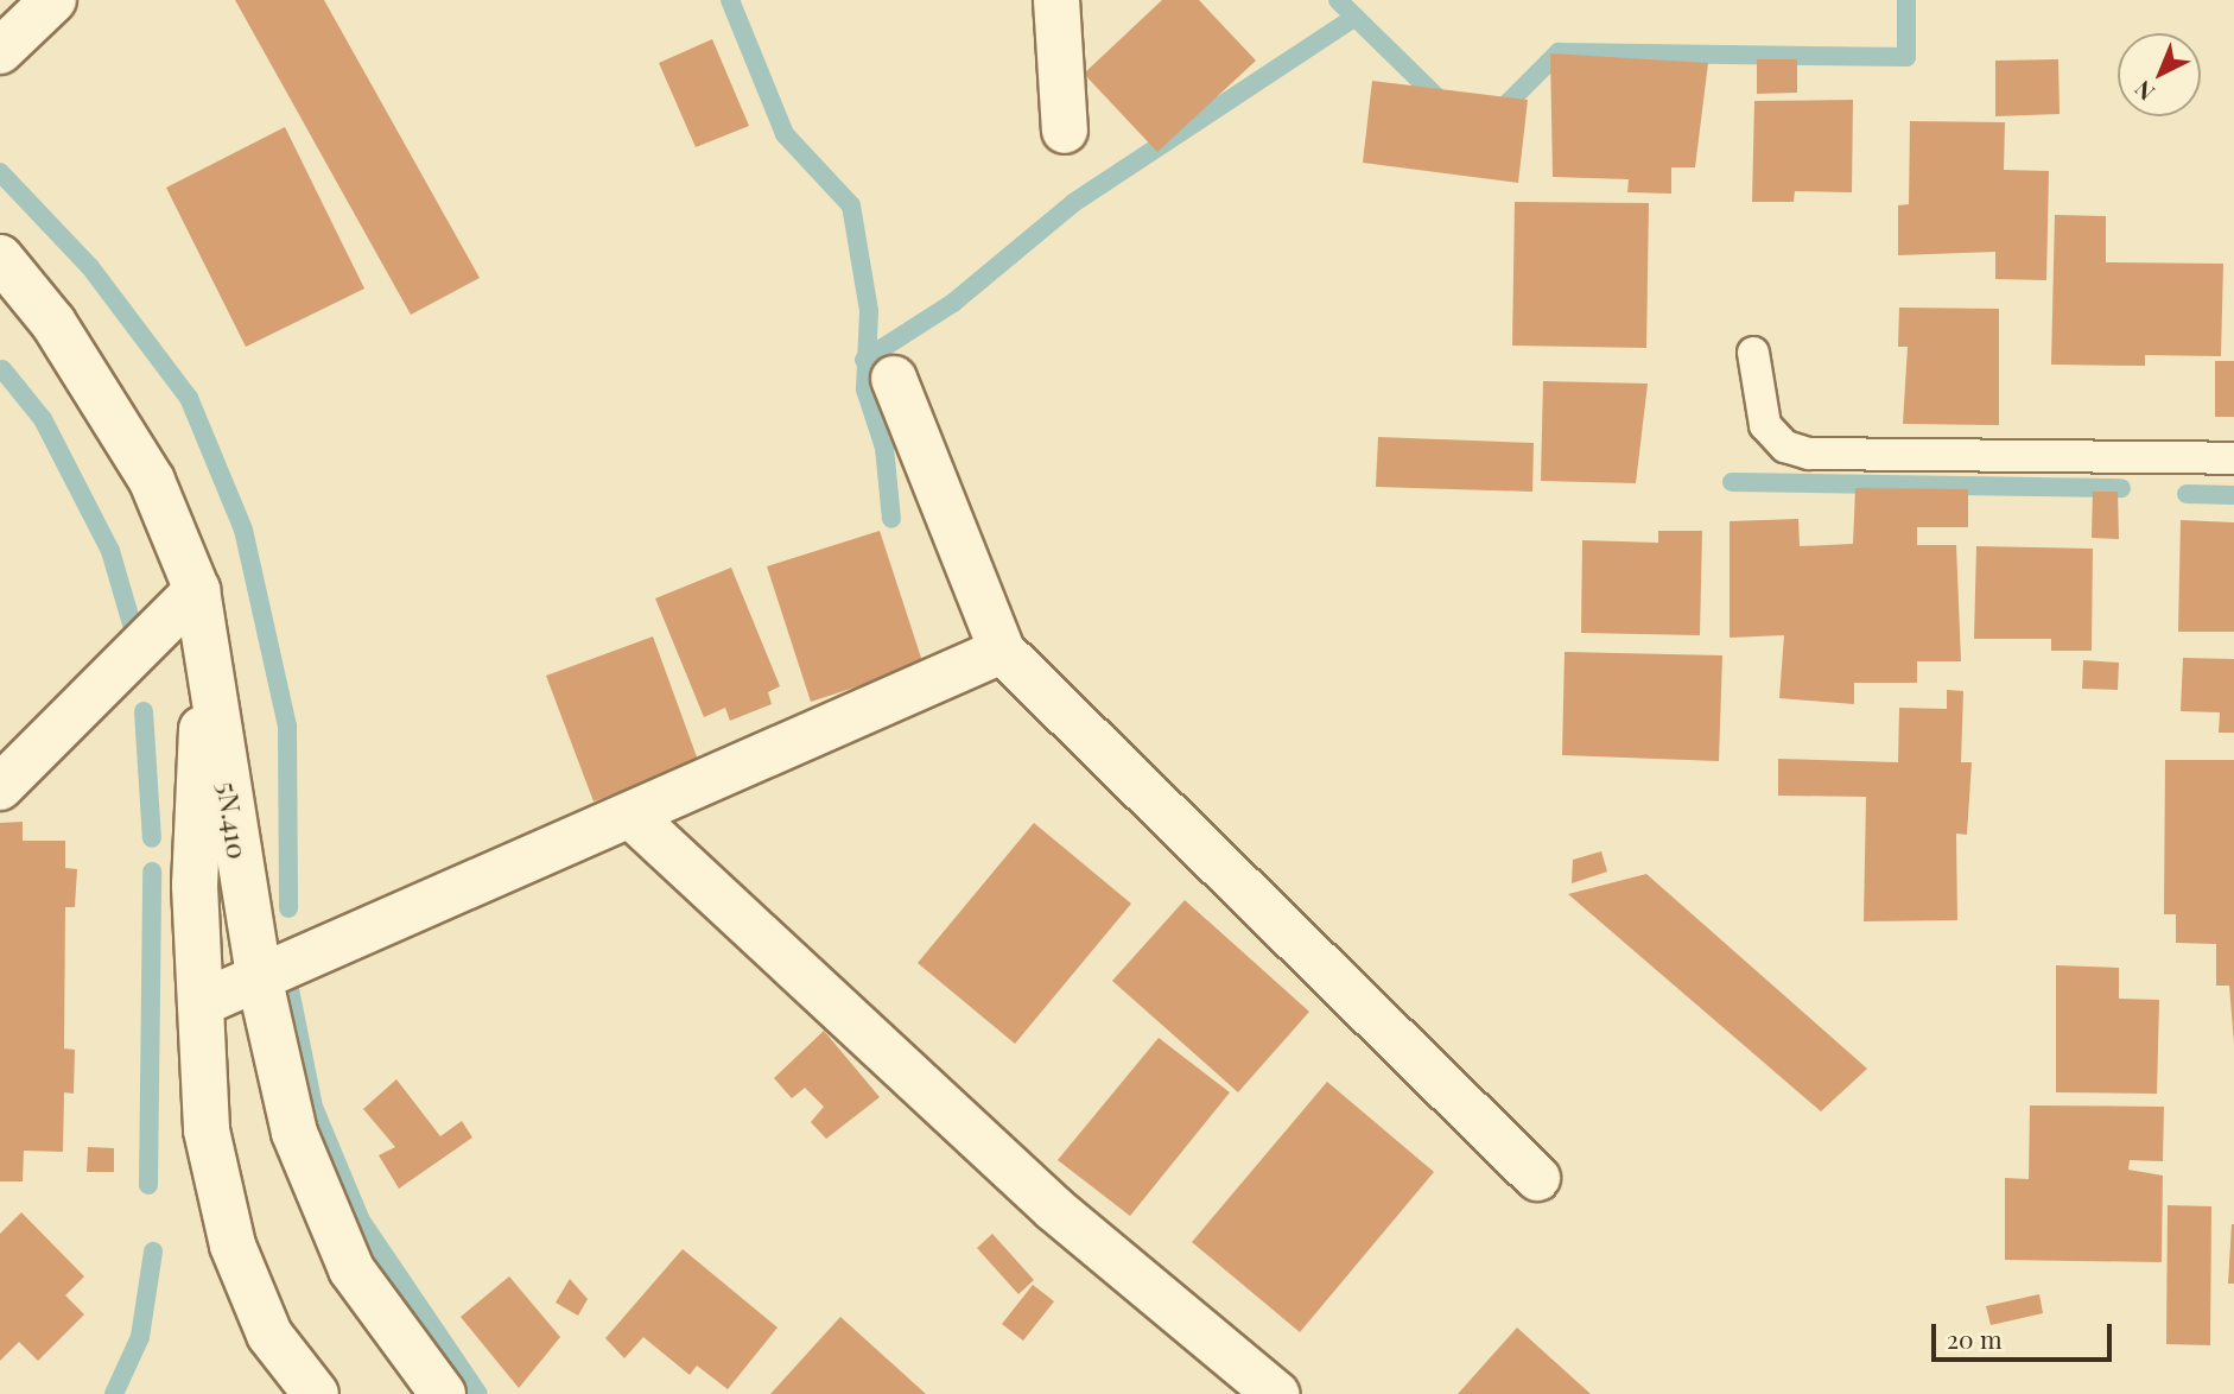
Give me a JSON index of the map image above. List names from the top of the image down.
{
  "streets": {
    "street": ["5N.410"]
  },
  "scale_bar": "20 m",
  "north": "bottom left"
}
